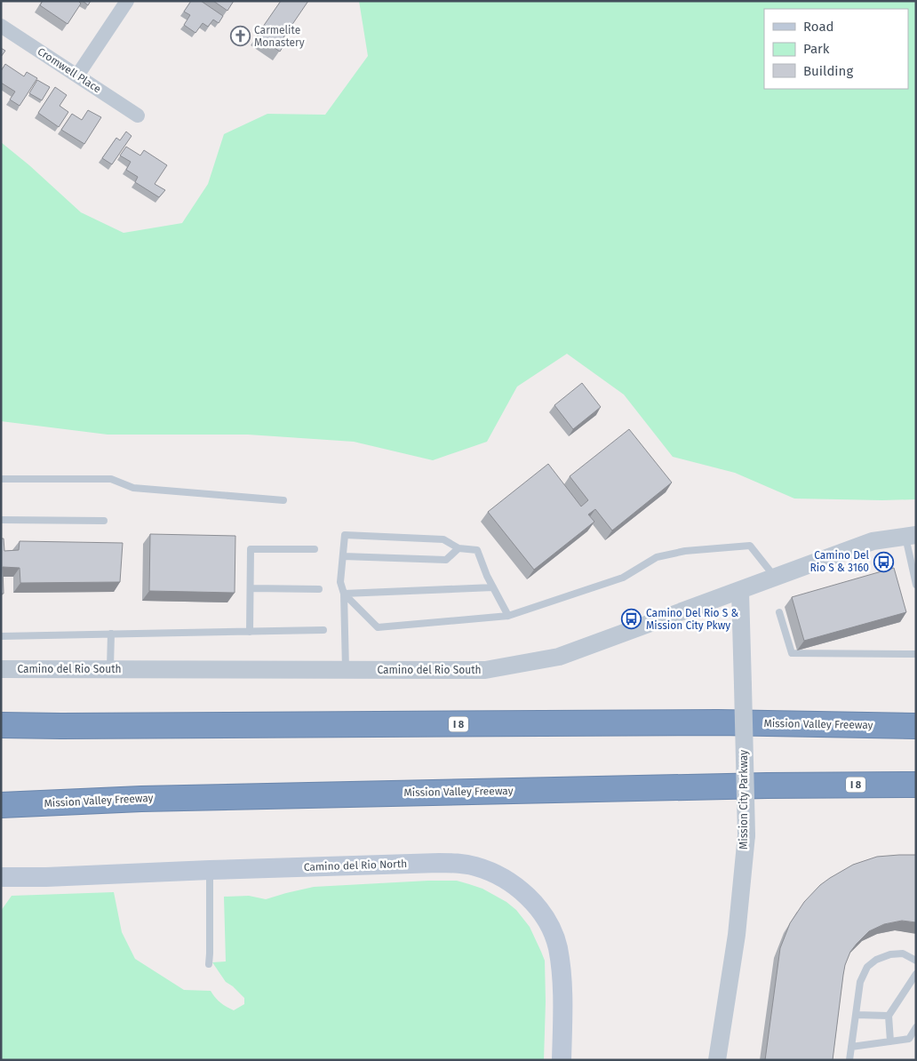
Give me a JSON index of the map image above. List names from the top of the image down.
{
  "streets": {
    "highway": ["I 8", "Mission Valley Freeway"],
    "main road": ["Camino del Rio North"],
    "street": ["Cromwell Place", "Camino del Rio South", "Mission City Parkway"]
  },
  "crossings": [
    ["Camino del Rio South", "Mission City Parkway"]
  ],
  "places": {
    "church": ["Carmelite Monastery"],
    "bus stop": ["Camino Del Rio S & 3160", "Camino Del Rio S & Mission City Pkwy"]
  },
  "legend": ["Road", "Park", "Building"]
}
